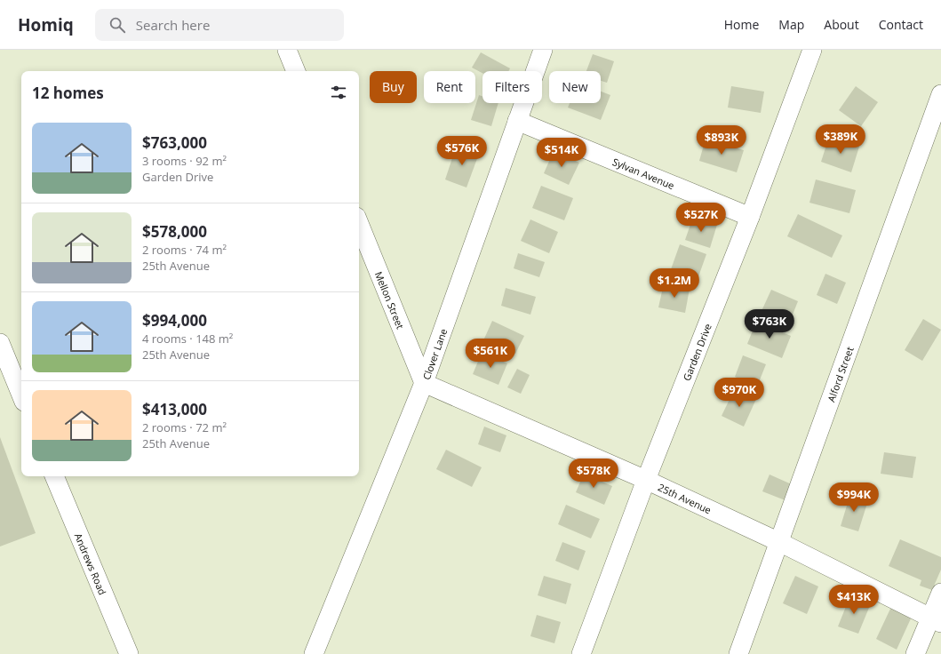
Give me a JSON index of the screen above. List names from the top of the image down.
{
  "streets": {
    "street": [
      "Sylvan Avenue",
      "Mellon Street",
      "Garden Drive",
      "Clover Lane",
      "Alford Street",
      "25th Avenue",
      "Andrews Road"
    ]
  },
  "crossings": [
    ["Sylvan Avenue", "Garden Drive"],
    ["Sylvan Avenue", "Clover Lane"],
    ["Mellon Street", "Clover Lane"],
    ["Mellon Street", "25th Avenue"],
    ["Garden Drive", "25th Avenue"],
    ["Clover Lane", "25th Avenue"],
    ["Alford Street", "25th Avenue"]
  ],
  "page": {
    "header": "Homiq",
    "search": "Search here",
    "nav": [
      "Home",
      "Map",
      "About",
      "Contact"
    ],
    "chip": [
      "Buy",
      "Rent",
      "Filters",
      "New"
    ],
    "heading": "12 homes",
    "list": [
      {
        "name": "$763,000",
        "note": "3 rooms · 92 m² · Garden Drive"
      },
      {
        "name": "$578,000",
        "note": "2 rooms · 74 m² · 25th Avenue"
      },
      {
        "name": "$994,000",
        "note": "4 rooms · 148 m² · 25th Avenue"
      },
      {
        "name": "$413,000",
        "note": "2 rooms · 72 m² · 25th Avenue"
      }
    ],
    "price": [
      "$389K",
      "$893K",
      "$576K",
      "$514K",
      "$527K",
      "$1.2M",
      "$763K",
      "$561K",
      "$970K",
      "$578K",
      "$994K",
      "$413K"
    ]
  }
}
